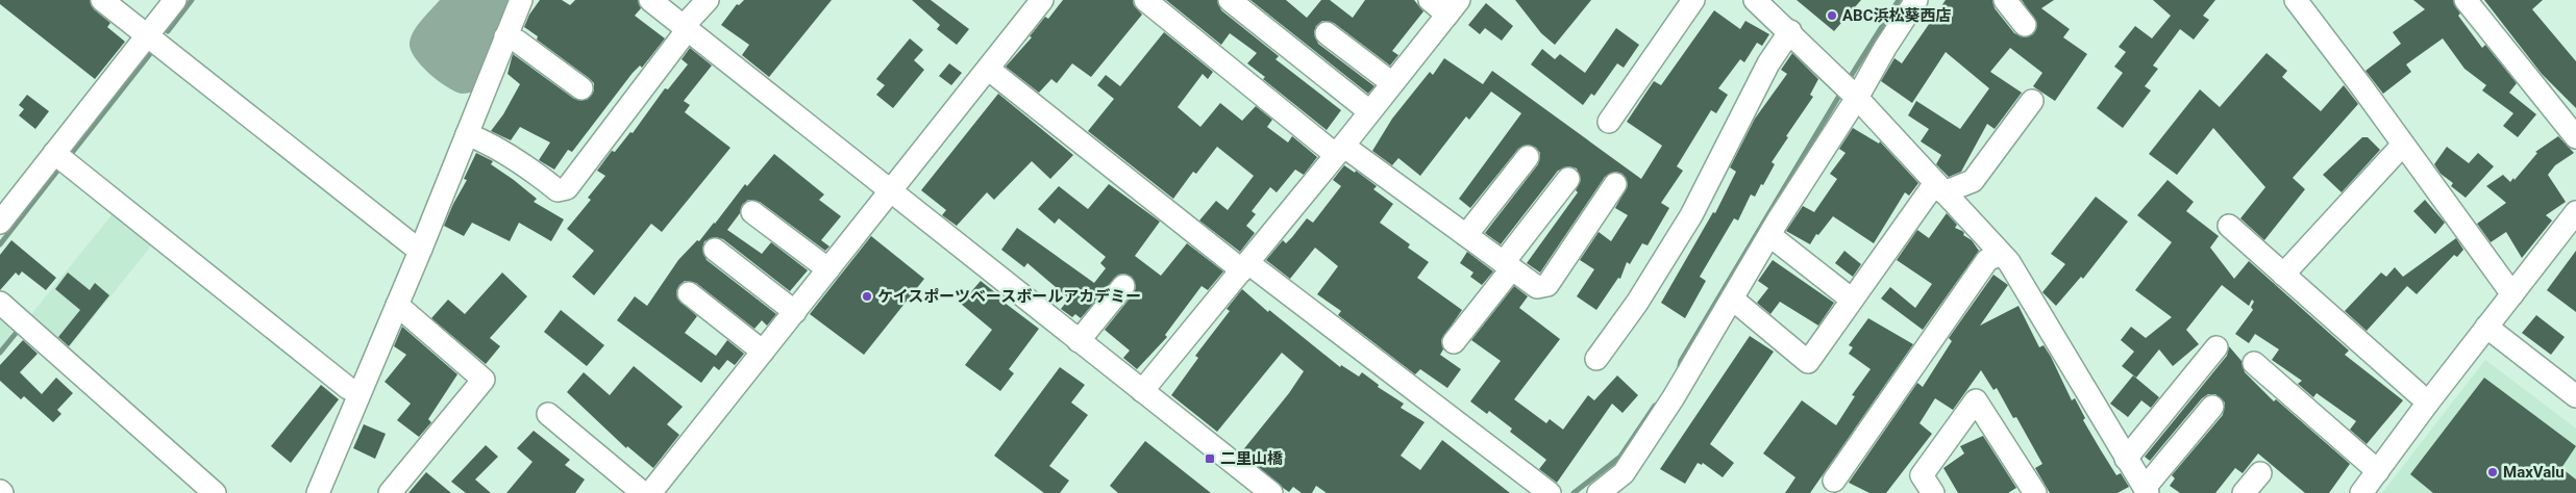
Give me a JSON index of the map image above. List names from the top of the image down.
{
  "places": {
    "other": ["ABC浜松葵西店", "ケイスポーツベースボールアカデミー", "MaxValu"],
    "transit": ["二里山橋"]
  }
}
